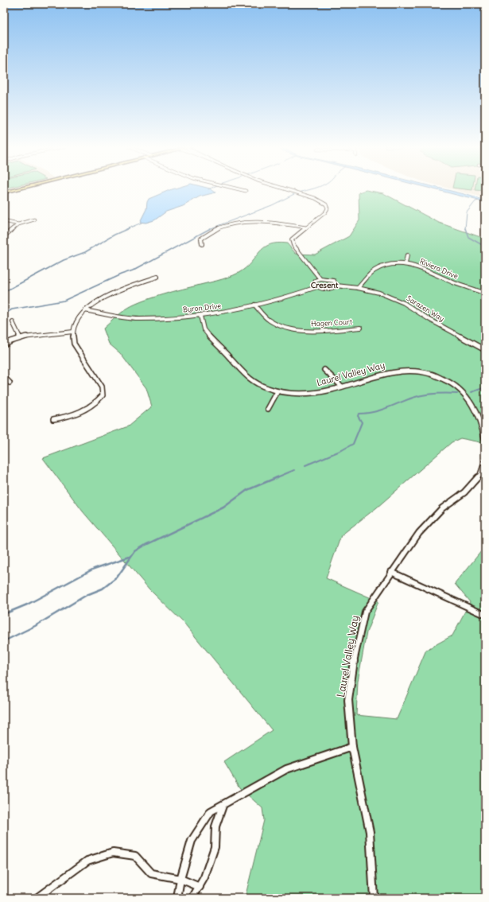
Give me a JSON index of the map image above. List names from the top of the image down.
{
  "streets": {
    "street": [
      "Riviera Drive",
      "Byron Drive",
      "Sarazen Way",
      "Hagen Court",
      "Laurel Valley Way"
    ]
  },
  "crossings": [
    ["Riviera Drive", "Sarazen Way"],
    ["Byron Drive", "Sarazen Way"],
    ["Byron Drive", "Hagen Court"],
    ["Byron Drive", "Laurel Valley Way"]
  ],
  "districts": ["Cresent"]
}
